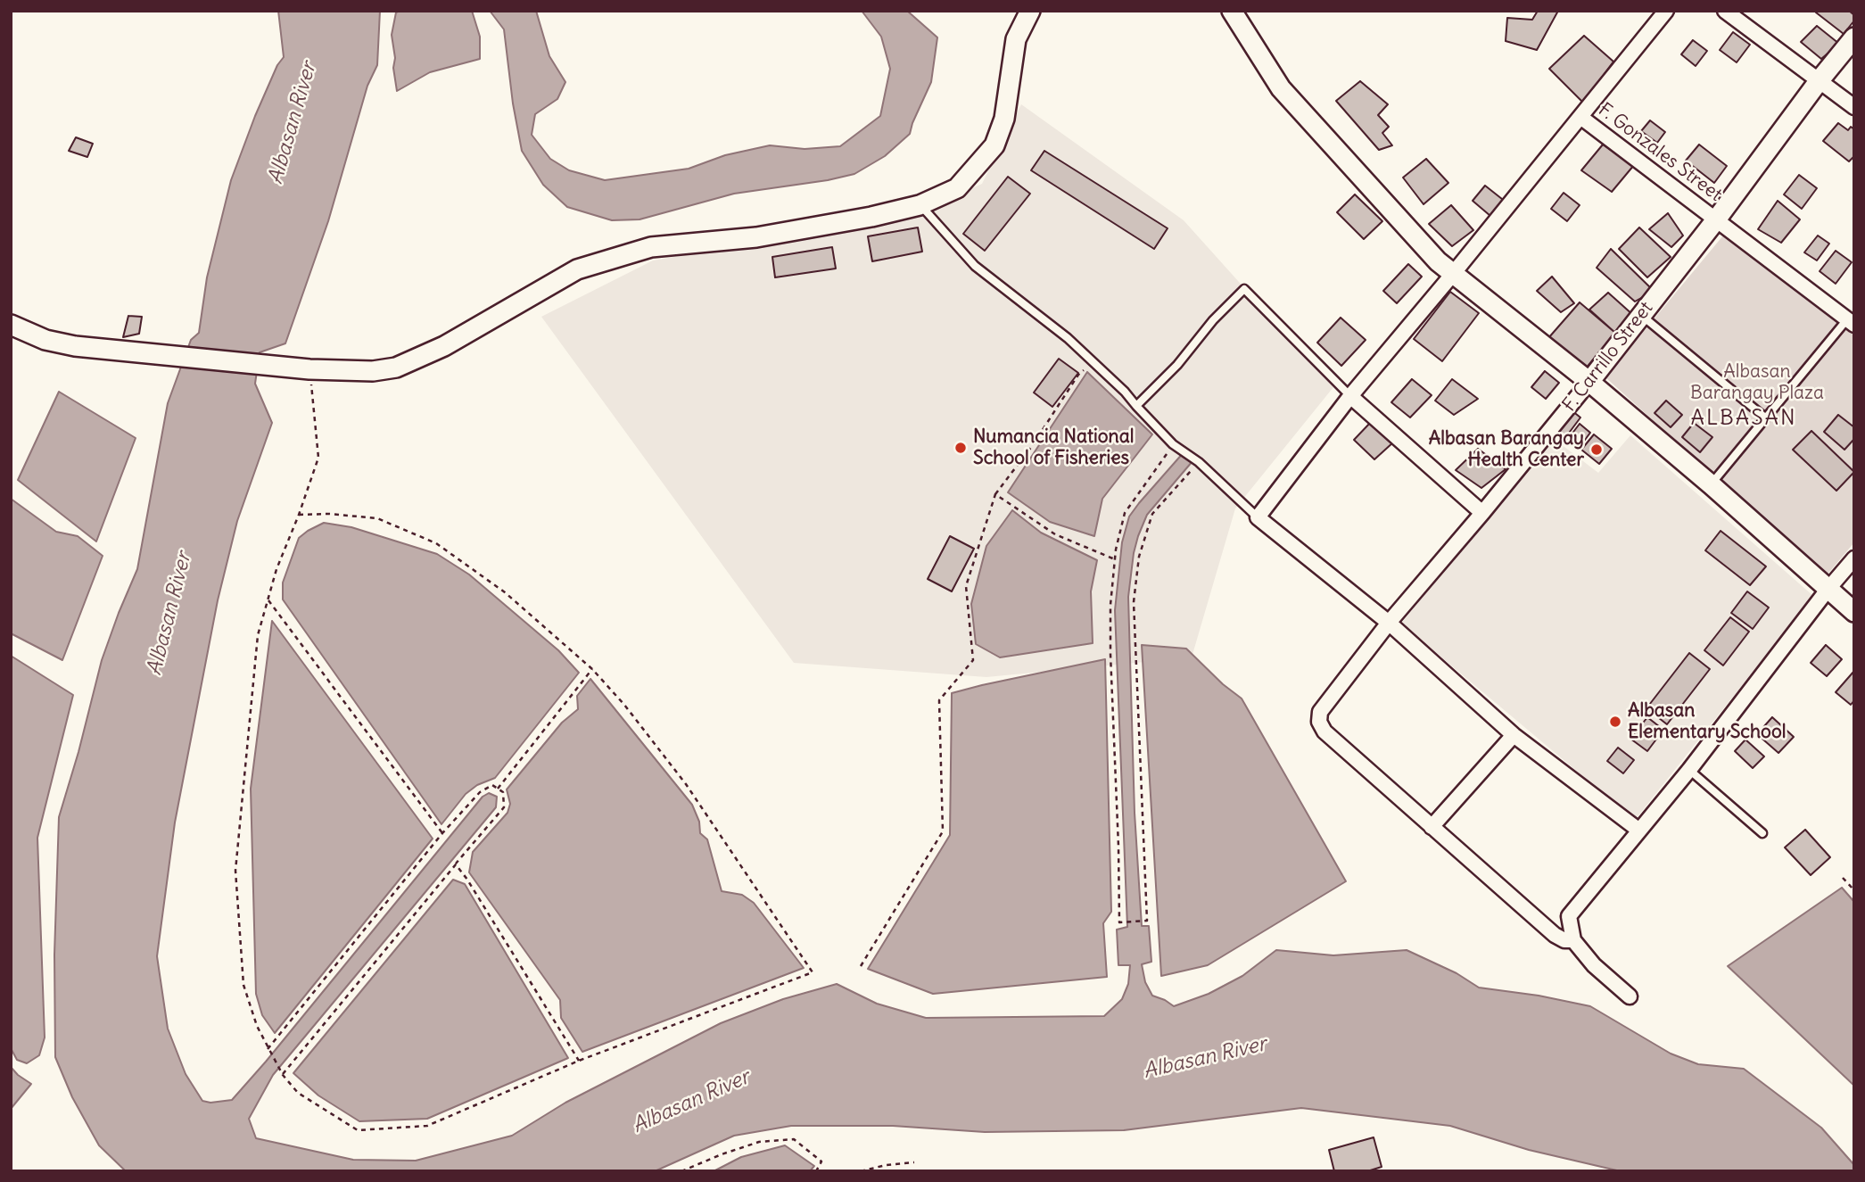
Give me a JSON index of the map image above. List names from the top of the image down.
{
  "streets": {
    "street": ["F. Gonzales Street", "F. Carrillo Street"]
  },
  "crossings": [
    ["F. Gonzales Street", "F. Carrillo Street"]
  ],
  "districts": ["ALBASAN"],
  "water": ["Albasan River"],
  "parks": ["Albasan Barangay Plaza"],
  "places": ["Numancia National School of Fisheries", "Albasan Barangay Health Center", "Albasan Elementary School"]
}
